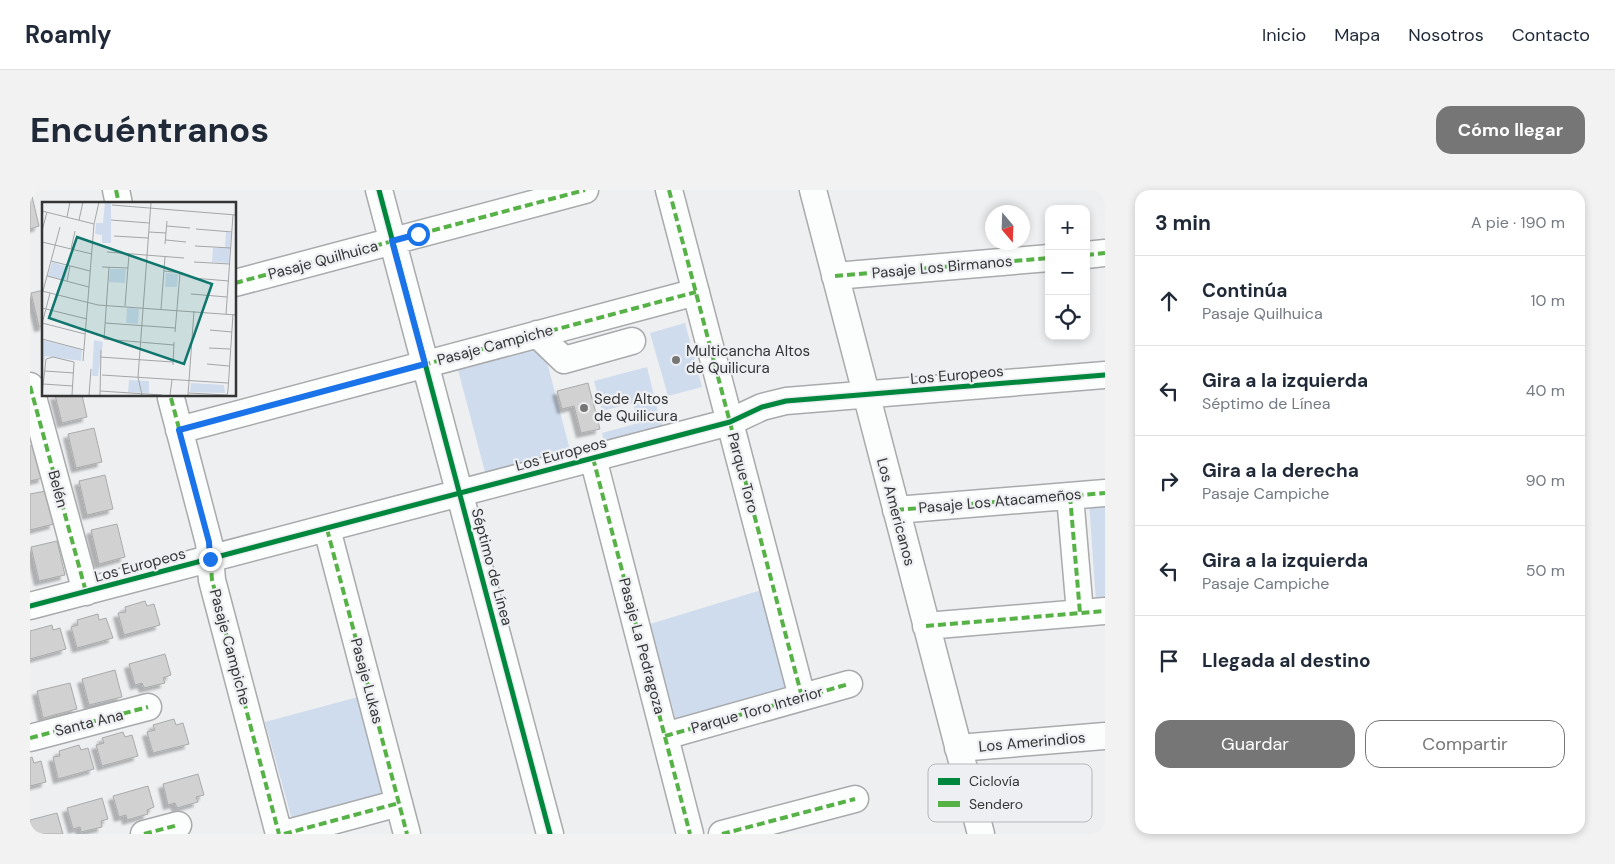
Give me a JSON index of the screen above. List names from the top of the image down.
{
  "streets": {
    "street": [
      "Pasaje Quilhuica",
      "Pasaje Los Birmanos",
      "Pasaje Campiche",
      "Los Europeos",
      "Parque Toro",
      "Belén",
      "Pasaje Los Atacameños",
      "Los Americanos",
      "Séptimo de Línea",
      "Pasaje La Pedragoza",
      "Pasaje Lukas",
      "Parque Toro Interior",
      "Santa Ana",
      "Los Amerindios"
    ]
  },
  "crossings": [
    ["Pasaje Quilhuica", "Séptimo de Línea"],
    ["Pasaje Los Birmanos", "Los Americanos"],
    ["Pasaje Campiche", "Los Europeos"],
    ["Pasaje Campiche", "Parque Toro"],
    ["Pasaje Campiche", "Séptimo de Línea"],
    ["Los Europeos", "Parque Toro"],
    ["Los Europeos", "Belén"],
    ["Los Europeos", "Los Americanos"],
    ["Los Europeos", "Séptimo de Línea"],
    ["Los Europeos", "Pasaje La Pedragoza"],
    ["Los Europeos", "Pasaje Lukas"],
    ["Parque Toro", "Parque Toro Interior"],
    ["Pasaje Los Atacameños", "Los Americanos"],
    ["Los Americanos", "Los Amerindios"],
    ["Pasaje La Pedragoza", "Parque Toro Interior"]
  ],
  "places": ["Multicancha Altos de Quilicura", "Sede Altos de Quilicura"],
  "legend": ["Ciclovía", "Sendero"],
  "north": "bottom",
  "page": {
    "header": "Roamly",
    "nav": [
      "Inicio",
      "Mapa",
      "Nosotros",
      "Contacto"
    ],
    "buttons": [
      "Cómo llegar",
      ["Guardar", "Compartir"]
    ],
    "title": "Encuéntranos",
    "heading": ["3 min", "A pie · 190 m"],
    "map_buttons": ["+", "−"],
    "list": [
      ["Continúa", "Pasaje Quilhuica", "10 m"],
      ["Gira a la izquierda", "Séptimo de Línea", "40 m"],
      ["Gira a la derecha", "Pasaje Campiche", "90 m"],
      ["Gira a la izquierda", "Pasaje Campiche", "50 m"],
      "Llegada al destino"
    ]
  }
}
